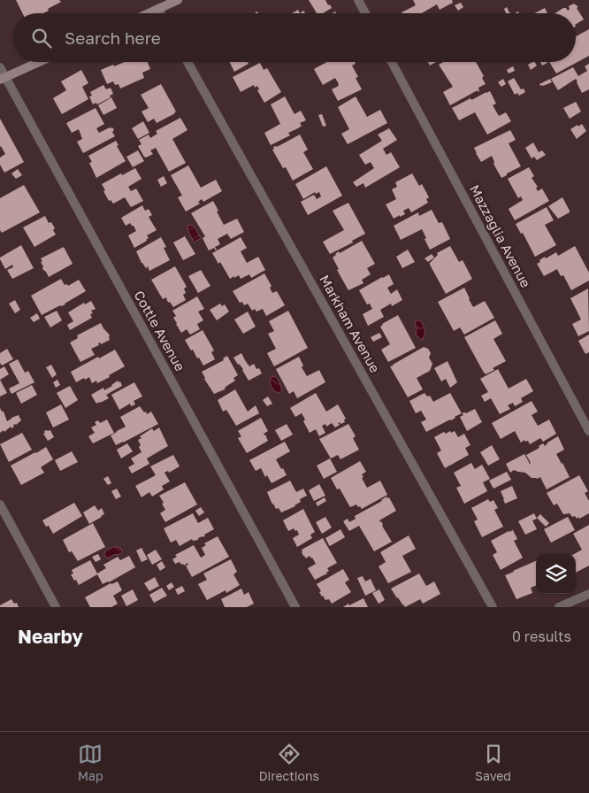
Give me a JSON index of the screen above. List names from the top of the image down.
{
  "streets": {
    "street": ["Mazzaglia Avenue", "Markham Avenue", "Cottle Avenue"]
  },
  "page": {
    "search": "Search here",
    "heading": ["Nearby", "0 results"],
    "nav": ["Map", "Directions", "Saved"]
  }
}
